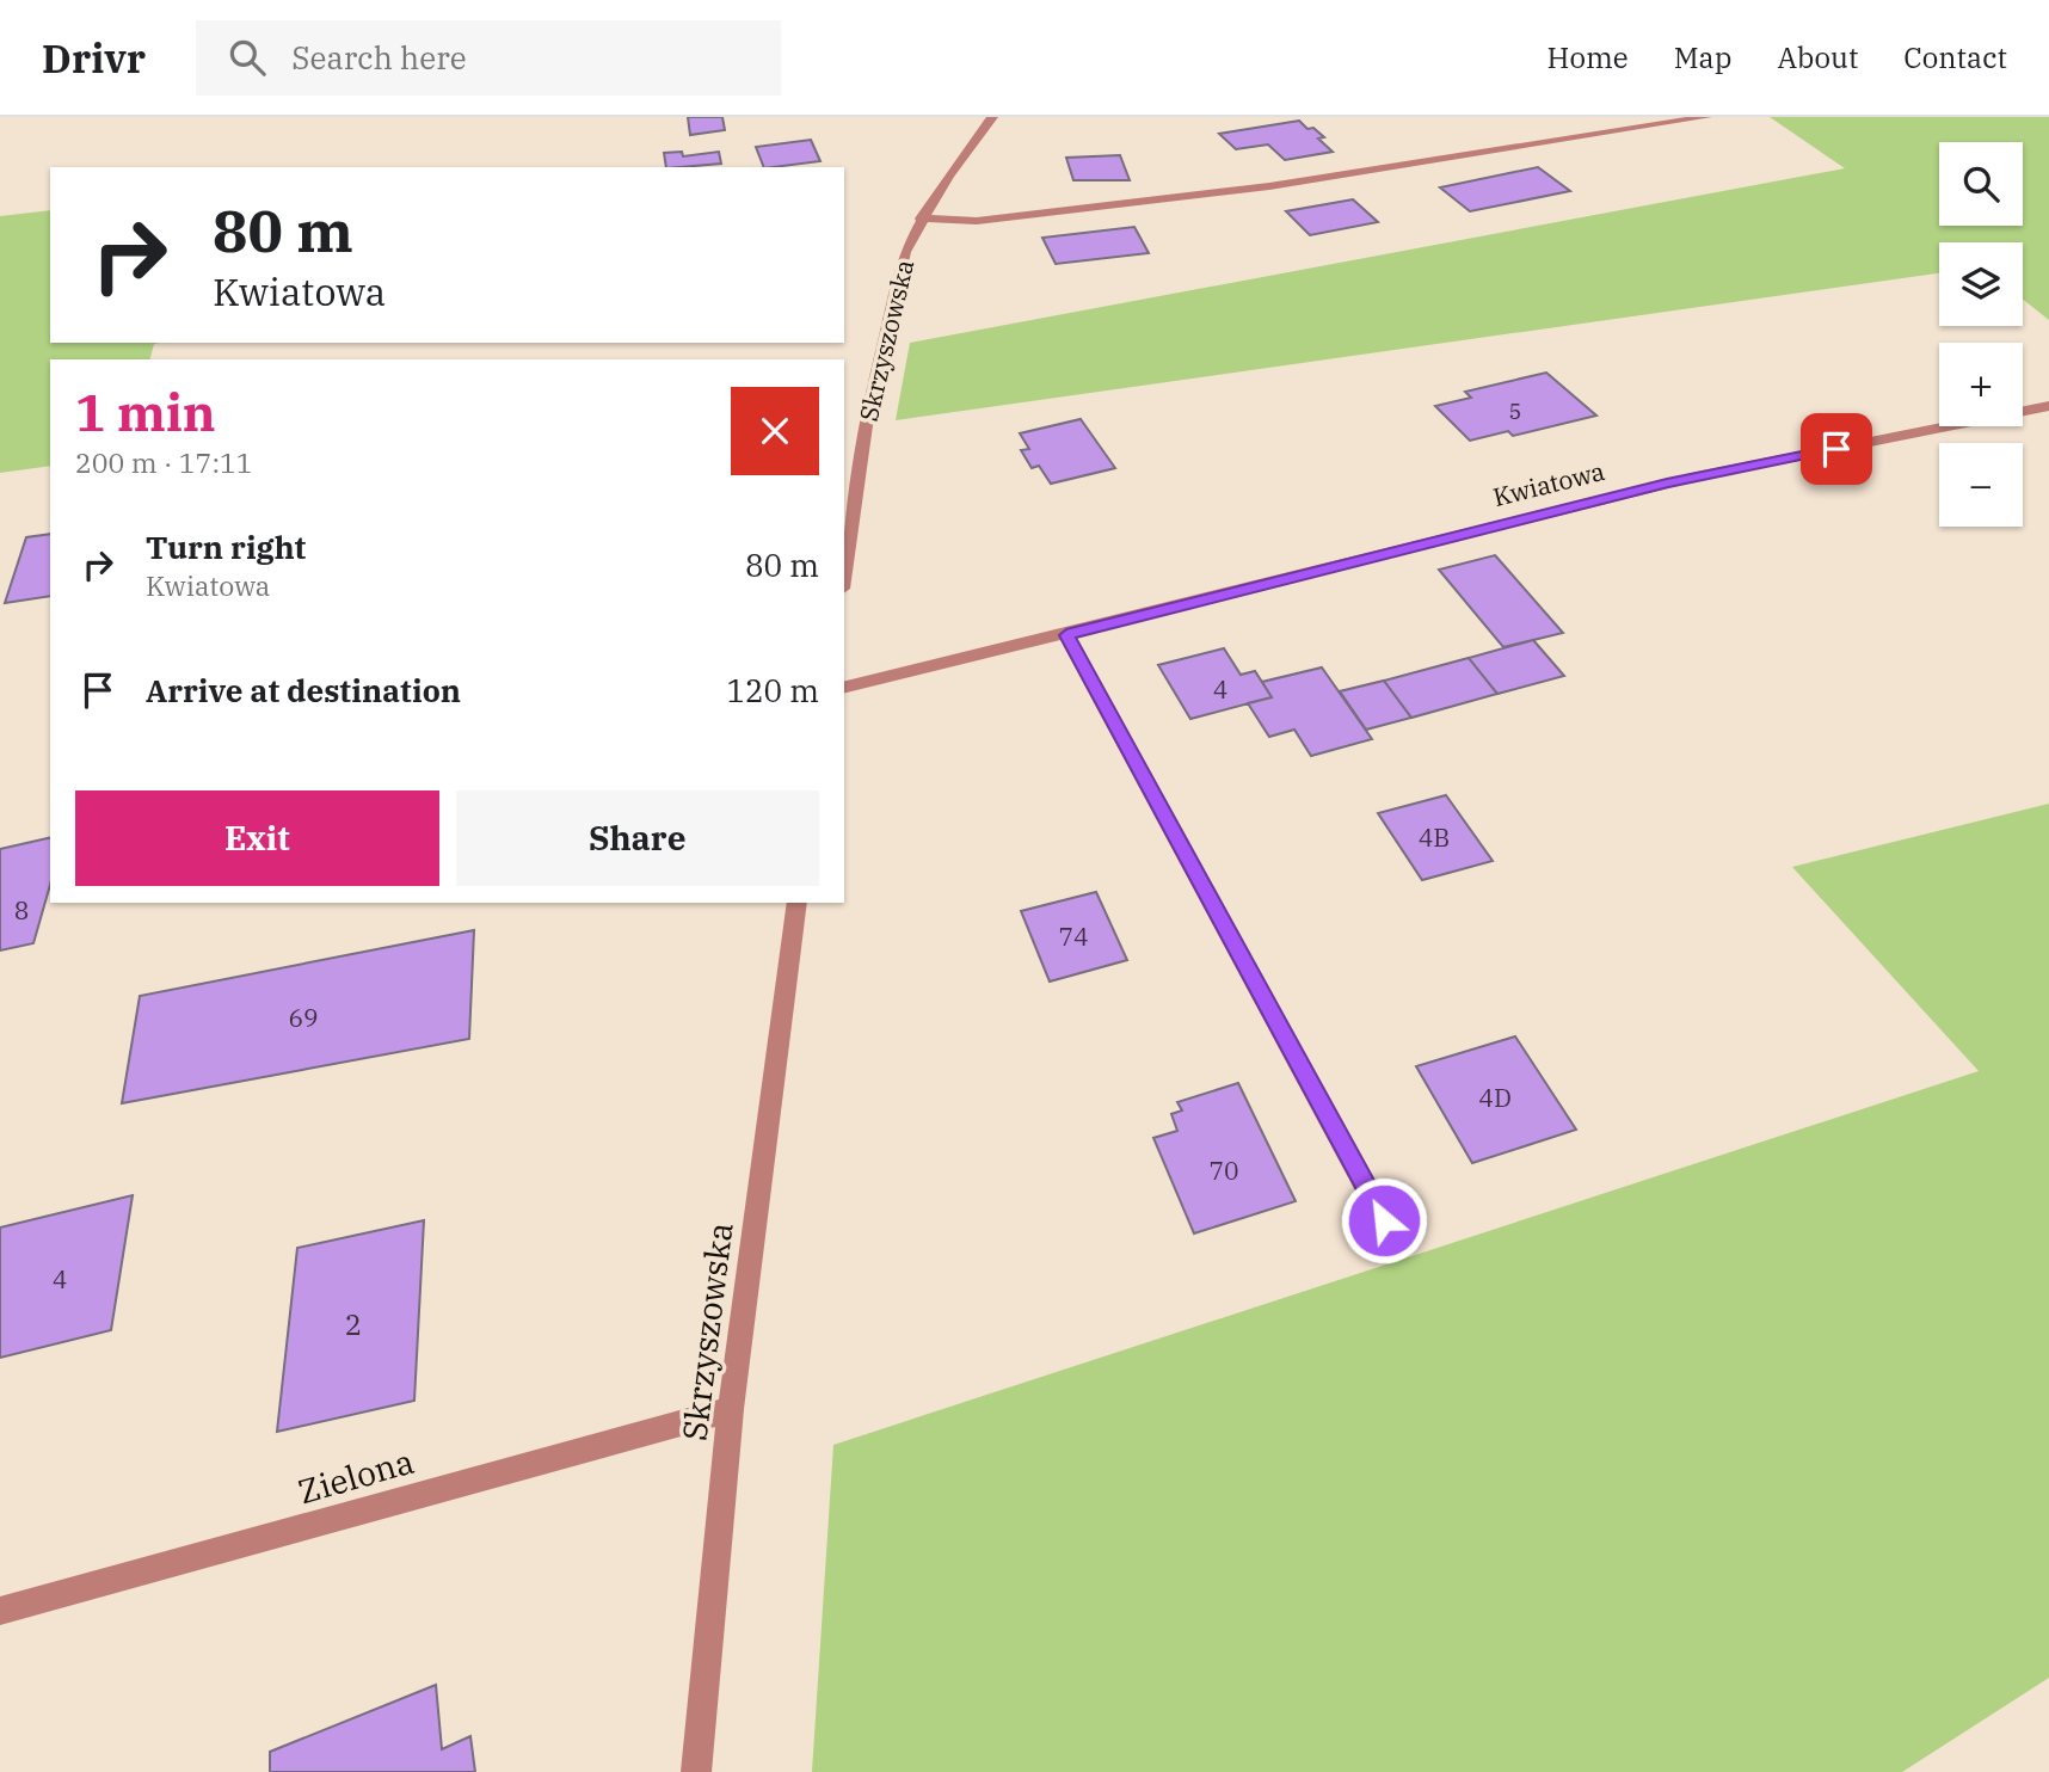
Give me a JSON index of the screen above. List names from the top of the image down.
{
  "streets": {
    "street": ["Skrzyszowska", "Kwiatowa", "Zielona"]
  },
  "crossings": [
    ["Skrzyszowska", "Zielona"]
  ],
  "house_numbers": [
    "5",
    "4",
    "4B",
    "8",
    "74",
    "69",
    "4D",
    "70",
    "4",
    "2"
  ],
  "page": {
    "header": "Drivr",
    "search": "Search here",
    "nav": [
      "Home",
      "Map",
      "About",
      "Contact"
    ],
    "map_buttons": ["+", "−"],
    "turn": ["80 m", "Kwiatowa"],
    "heading": ["1 min", "200 m · 17:11"],
    "list": [
      {
        "name": "Turn right",
        "note": "Kwiatowa",
        "value": "80 m"
      },
      {
        "name": "Arrive at destination",
        "value": "120 m"
      }
    ],
    "buttons": ["Exit", "Share"]
  }
}
